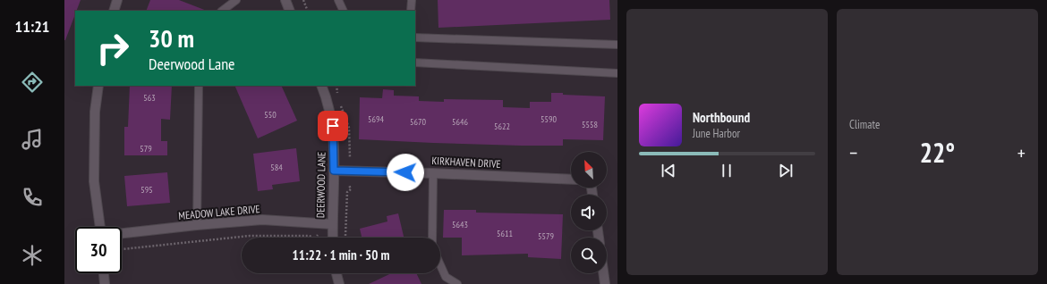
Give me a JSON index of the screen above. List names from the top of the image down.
{
  "streets": {
    "street": ["KIRKHAVEN DRIVE", "DEERWOOD LANE", "MEADOW LAKE DRIVE"]
  },
  "crossings": [
    ["KIRKHAVEN DRIVE", "DEERWOOD LANE"],
    ["DEERWOOD LANE", "MEADOW LAKE DRIVE"]
  ],
  "house_numbers": [
    "563",
    "550",
    "5694",
    "5590",
    "5670",
    "5646",
    "5558",
    "5622",
    "579",
    "584",
    "595",
    "5643",
    "5611",
    "5579"
  ],
  "north": "top left",
  "page": {
    "tabs": "11:21",
    "tile": "Climate",
    "turn": ["30 m", "Deerwood Lane"],
    "song": ["Northbound", "June Harbor"],
    "heat": ["−", "22°", "+"],
    "limit": "30",
    "trip": "11:22 · 1 min · 50 m"
  }
}
